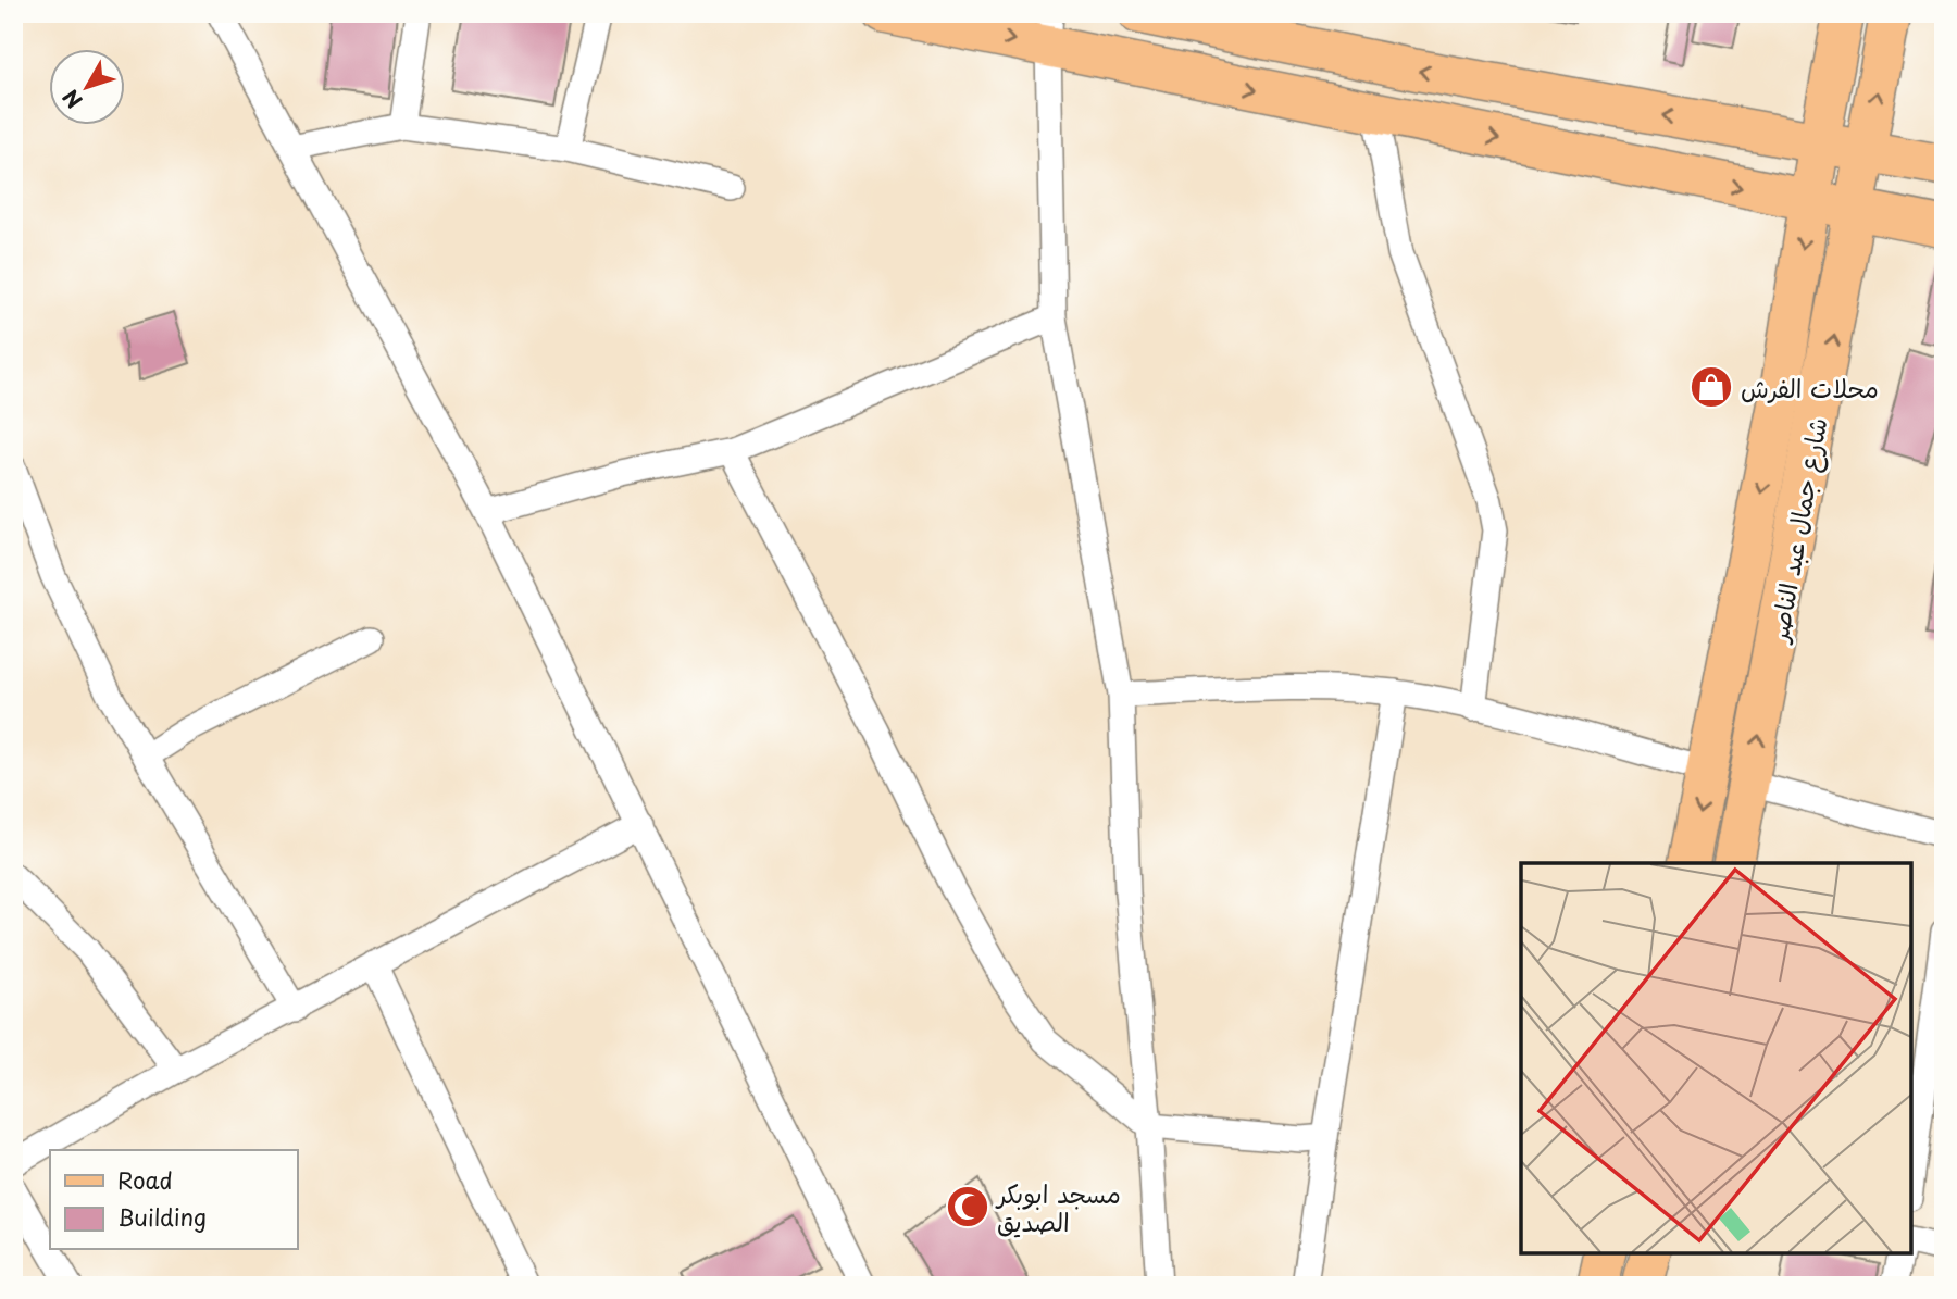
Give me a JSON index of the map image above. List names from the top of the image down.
{
  "streets": {
    "main road": ["شارع جمال عبد الناصر"]
  },
  "places": {
    "shop": ["محلات الفرش"],
    "mosque": ["مسجد ابوبكر الصديق"]
  },
  "legend": ["Road", "Building"],
  "north": "bottom left"
}
